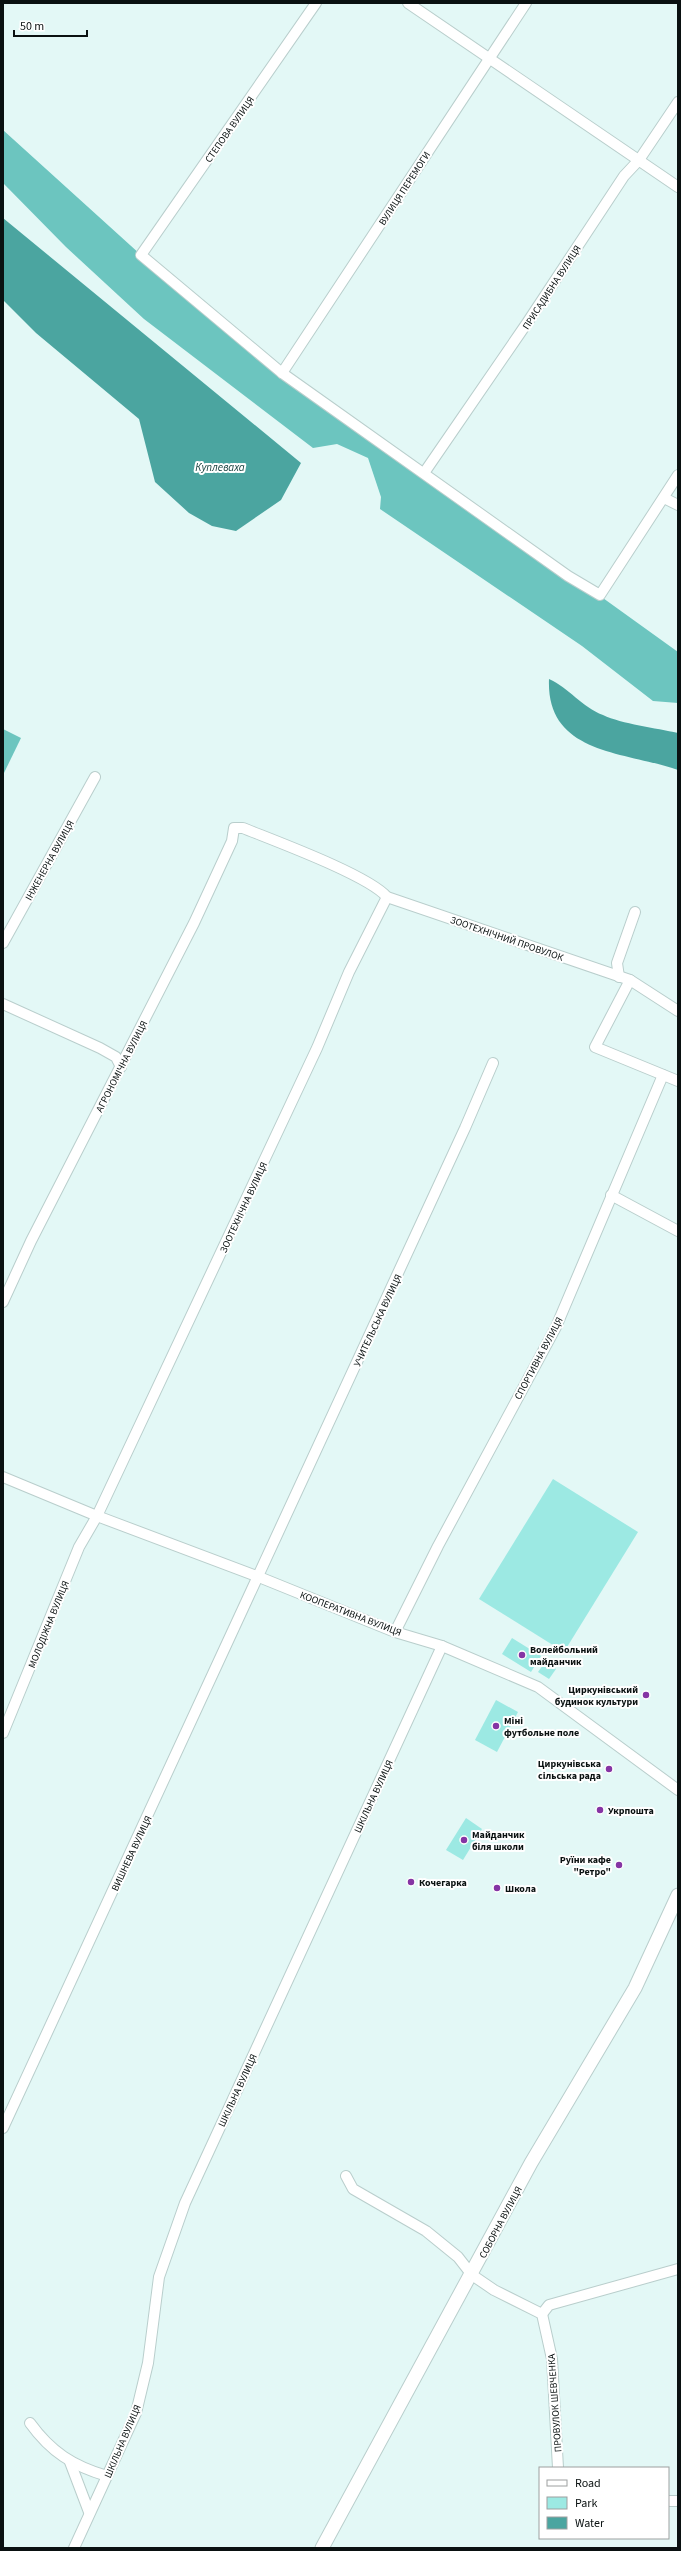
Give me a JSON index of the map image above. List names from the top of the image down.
{
  "streets": {
    "street": [
      "СТЕПОВА ВУЛИЦЯ",
      "ВУЛИЦЯ ПЕРЕМОГИ",
      "ПРИСАДИБНА ВУЛИЦЯ",
      "ІНЖЕНЕРНА ВУЛИЦЯ",
      "ЗООТЕХНІЧНИЙ ПРОВУЛОК",
      "АГРОНОМІЧНА ВУЛИЦЯ",
      "ЗООТЕХНІЧНА ВУЛИЦЯ",
      "УЧИТЕЛЬСЬКА ВУЛИЦЯ",
      "СПОРТИВНА ВУЛИЦЯ",
      "КООПЕРАТИВНА ВУЛИЦЯ",
      "МОЛОДІЖНА ВУЛИЦЯ",
      "ШКІЛЬНА ВУЛИЦЯ",
      "ВИШНЕВА ВУЛИЦЯ",
      "СОБОРНА ВУЛИЦЯ",
      "ПРОВУЛОК ШЕВЧЕНКА"
    ]
  },
  "crossings": [
    ["СТЕПОВА ВУЛИЦЯ", "ВУЛИЦЯ ПЕРЕМОГИ"],
    ["ЗООТЕХНІЧНИЙ ПРОВУЛОК", "АГРОНОМІЧНА ВУЛИЦЯ"],
    ["ЗООТЕХНІЧНИЙ ПРОВУЛОК", "ЗООТЕХНІЧНА ВУЛИЦЯ"],
    ["ЗООТЕХНІЧНА ВУЛИЦЯ", "КООПЕРАТИВНА ВУЛИЦЯ"],
    ["ЗООТЕХНІЧНА ВУЛИЦЯ", "МОЛОДІЖНА ВУЛИЦЯ"],
    ["УЧИТЕЛЬСЬКА ВУЛИЦЯ", "КООПЕРАТИВНА ВУЛИЦЯ"],
    ["УЧИТЕЛЬСЬКА ВУЛИЦЯ", "ВИШНЕВА ВУЛИЦЯ"],
    ["СПОРТИВНА ВУЛИЦЯ", "КООПЕРАТИВНА ВУЛИЦЯ"],
    ["КООПЕРАТИВНА ВУЛИЦЯ", "МОЛОДІЖНА ВУЛИЦЯ"],
    ["КООПЕРАТИВНА ВУЛИЦЯ", "ШКІЛЬНА ВУЛИЦЯ"],
    ["КООПЕРАТИВНА ВУЛИЦЯ", "ВИШНЕВА ВУЛИЦЯ"]
  ],
  "water": ["Куплеваха"],
  "places": [
    "Волейбольний майданчик",
    "Циркунівський будинок культури",
    "Міні футбольне поле",
    "Циркунівська сільська рада",
    "Укрпошта",
    "Майданчик біля школи",
    "Руїни кафе \"Ретро\"",
    "Кочегарка",
    "Школа"
  ],
  "legend": ["Road", "Park", "Water"],
  "scale_bar": "50 m"
}
